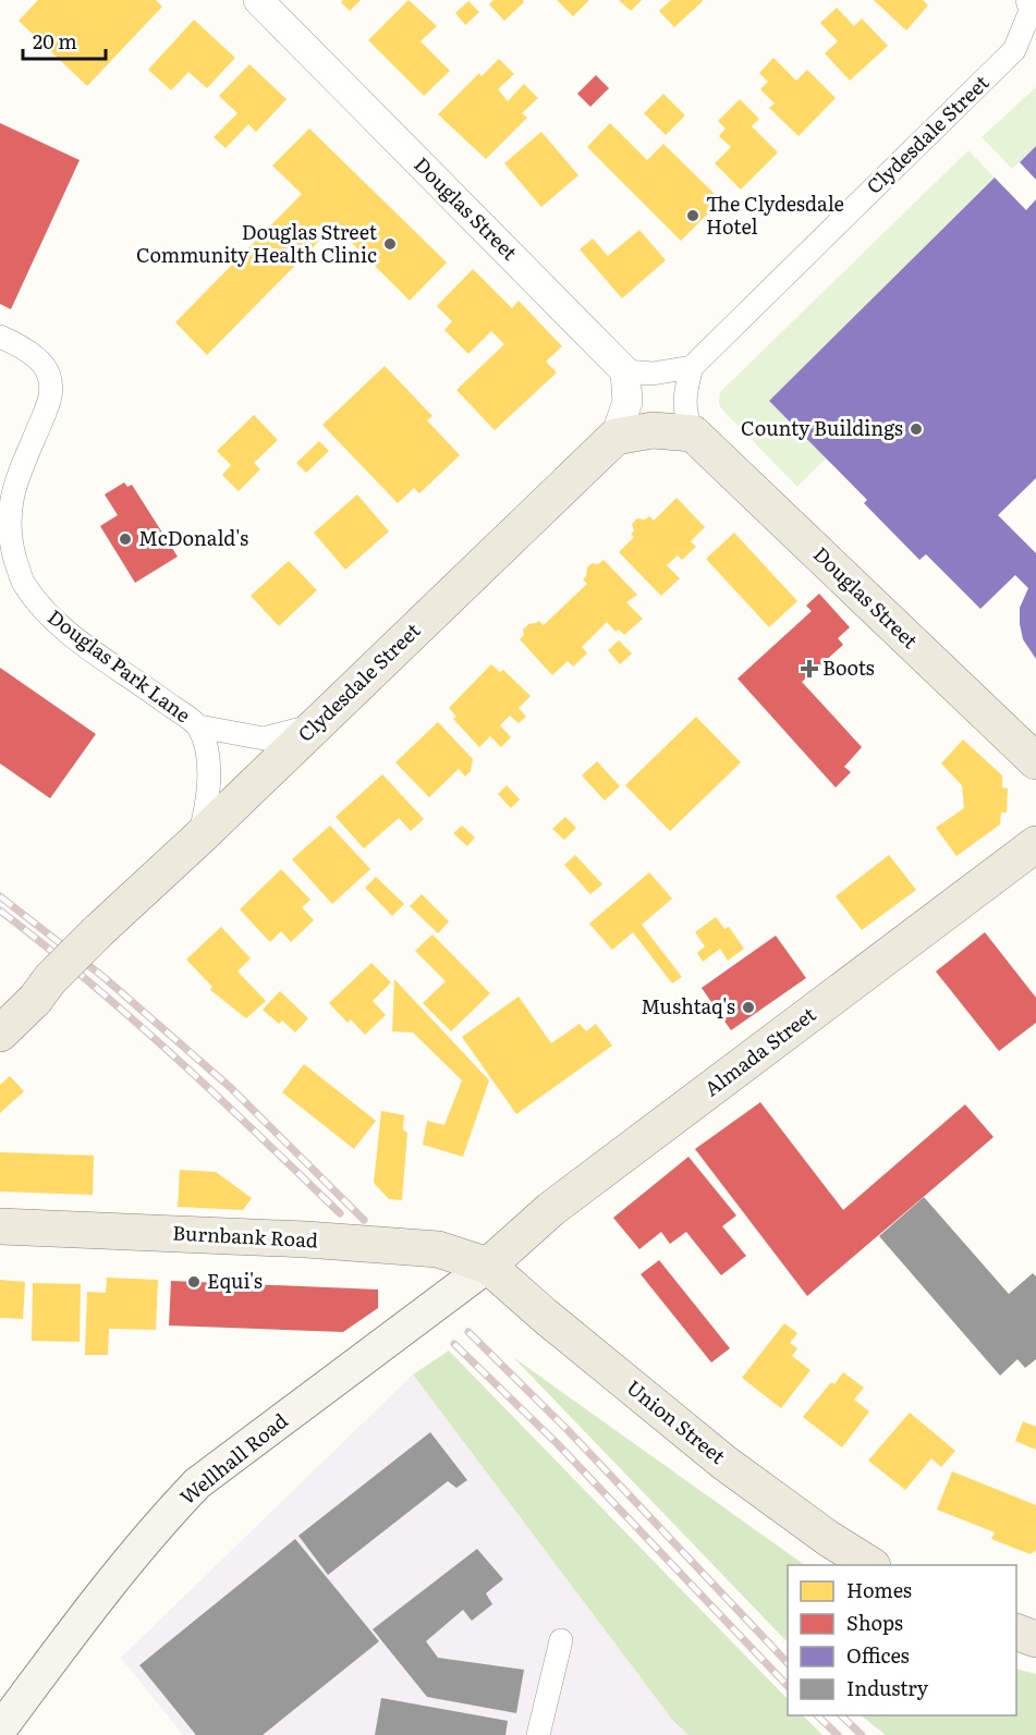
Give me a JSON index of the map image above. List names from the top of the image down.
{
  "streets": {
    "main road": [
      "Clydesdale Street",
      "Douglas Street",
      "Almada Street",
      "Burnbank Road",
      "Union Street",
      "Wellhall Road"
    ],
    "street": ["Douglas Park Lane"]
  },
  "crossings": [
    ["Clydesdale Street", "Douglas Park Lane"],
    ["Almada Street", "Burnbank Road"],
    ["Almada Street", "Union Street"],
    ["Almada Street", "Wellhall Road"],
    ["Burnbank Road", "Union Street"],
    ["Burnbank Road", "Wellhall Road"],
    ["Union Street", "Wellhall Road"]
  ],
  "places": {
    "other": [
      "The Clydesdale Hotel",
      "Douglas Street Community Health Clinic",
      "County Buildings",
      "McDonald's",
      "Mushtaq's",
      "Equi's"
    ],
    "health": ["Boots"]
  },
  "legend": [
    "Homes",
    "Shops",
    "Offices",
    "Industry"
  ],
  "scale_bar": "20 m"
}
